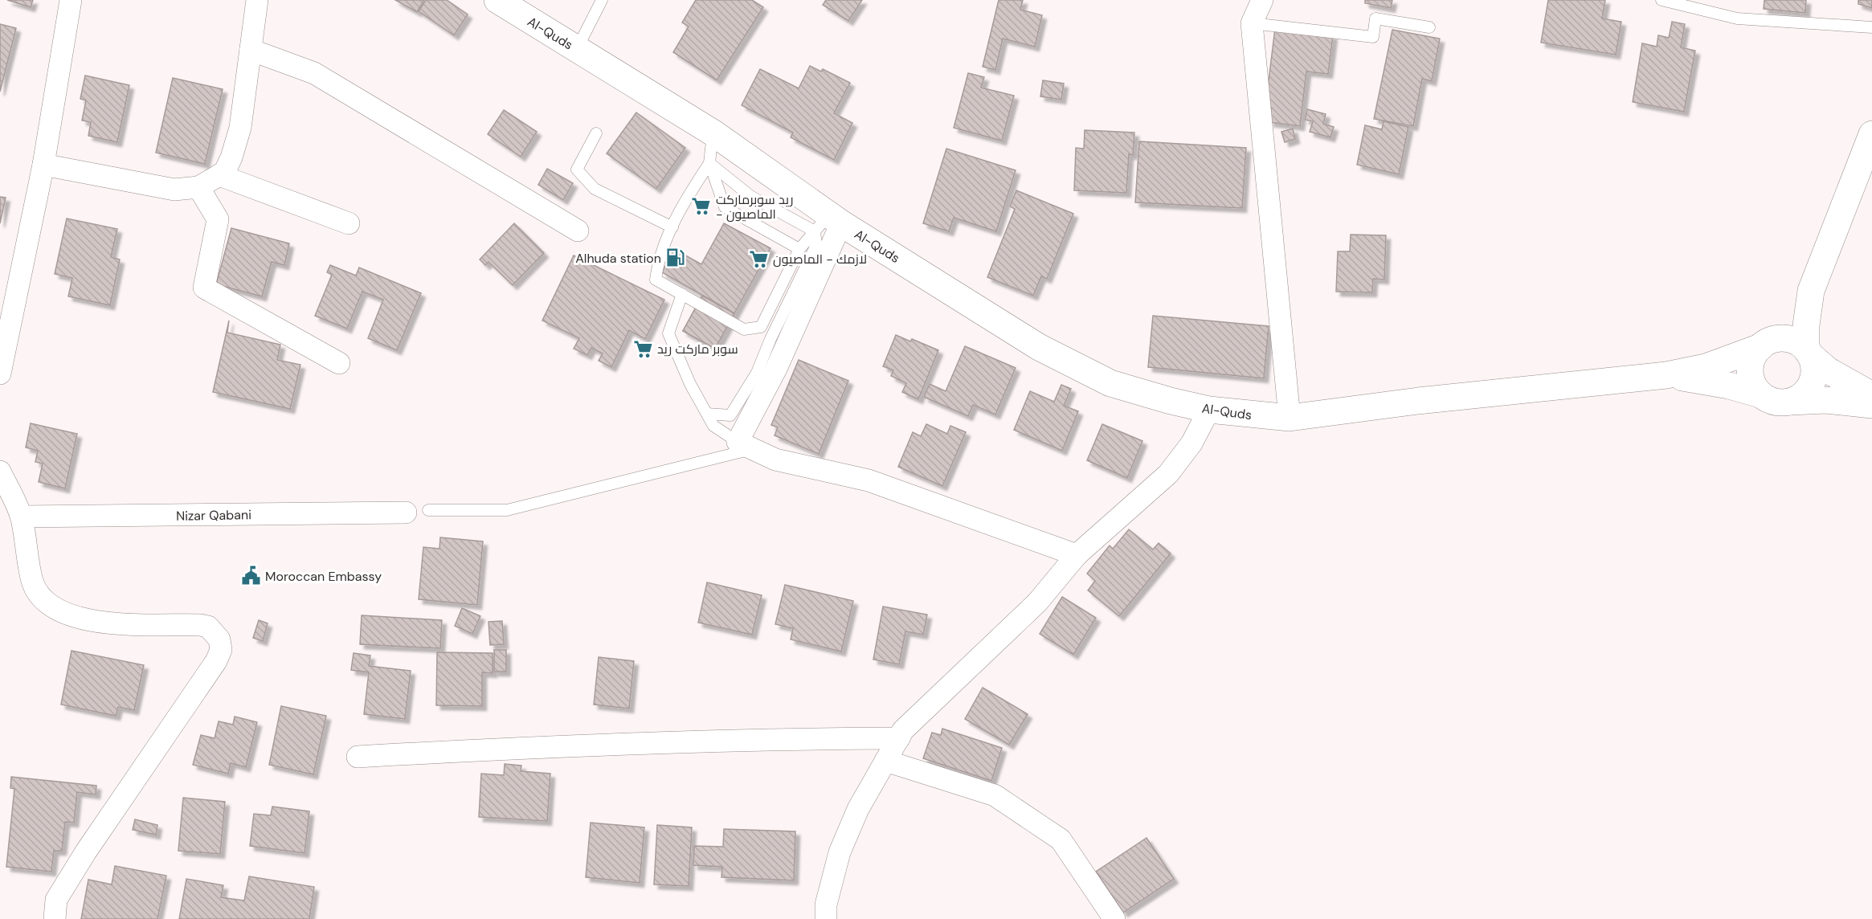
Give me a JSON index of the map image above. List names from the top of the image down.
{
  "streets": {
    "street": ["Al-Quds", "Nizar Qabani"]
  },
  "places": {
    "supermarket": ["ريد سوبرماركت - الماصيون", "لازمك - الماصيون", "سوبر ماركت ريد"],
    "fuel station": ["Alhuda station"],
    "public building": ["Moroccan Embassy"]
  }
}
